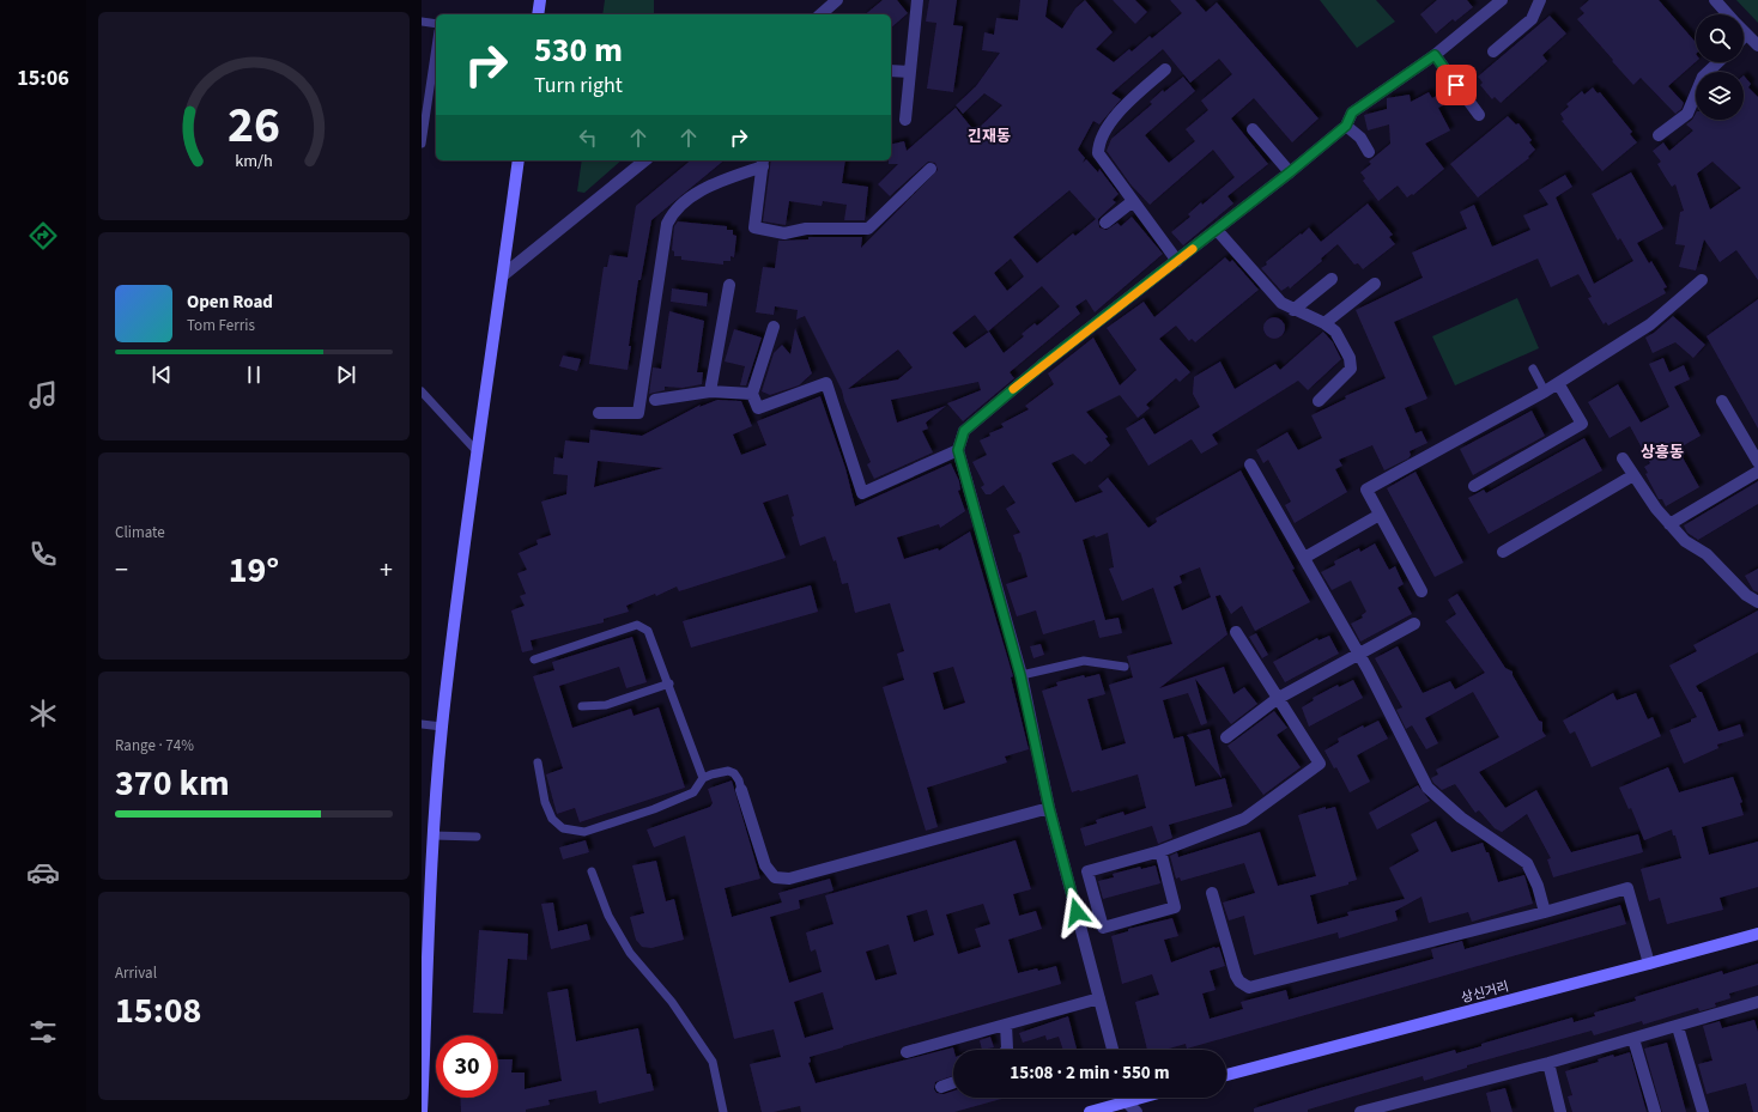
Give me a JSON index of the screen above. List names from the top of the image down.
{
  "streets": {
    "main road": ["상신거리"]
  },
  "districts": ["긴재동", "상흥동"],
  "page": {
    "tabs": "15:06",
    "turn": ["530 m", "Turn right"],
    "song": ["Open Road", "Tom Ferris"],
    "tile": [
      "Climate",
      ["Range · 74%", "370 km"],
      ["Arrival", "15:08"]
    ],
    "heat": ["−", "19°", "+"],
    "limit": "30",
    "trip": "15:08 · 2 min · 550 m",
    "gauge": ["26", "km/h"]
  }
}
